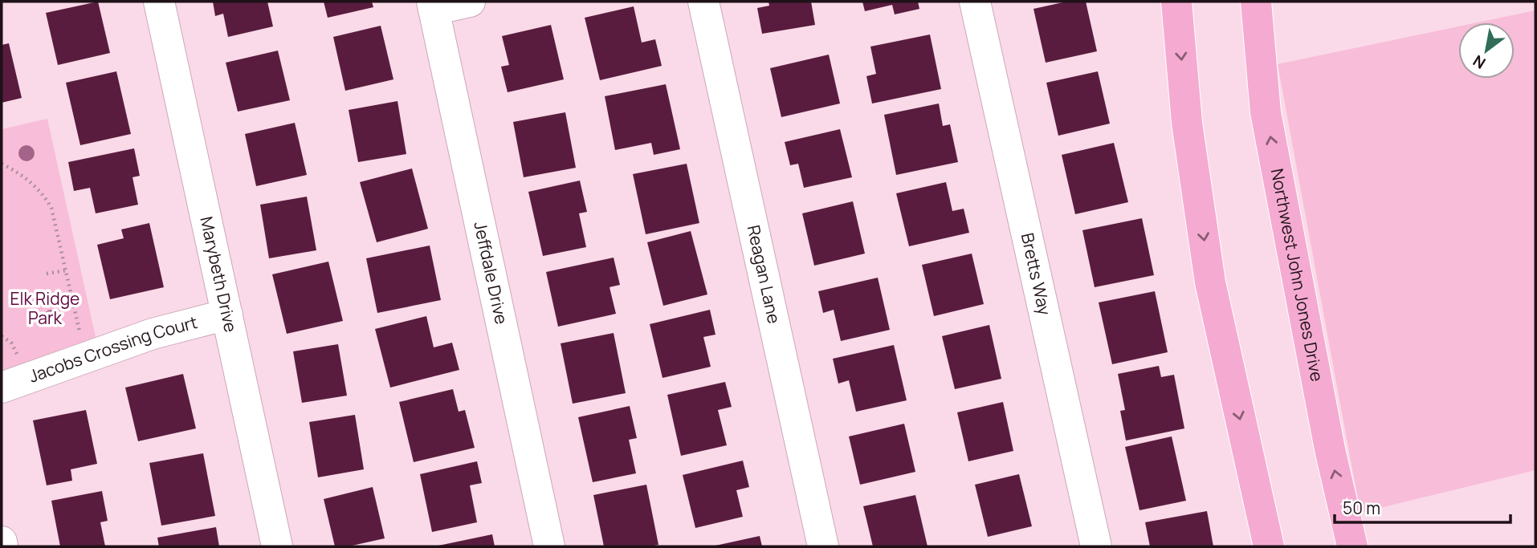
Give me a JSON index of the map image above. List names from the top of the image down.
{
  "streets": {
    "main road": ["Northwest John Jones Drive"],
    "street": [
      "Marybeth Drive",
      "Jeffdale Drive",
      "Bretts Way",
      "Reagan Lane",
      "Jacobs Crossing Court"
    ]
  },
  "crossings": [
    ["Marybeth Drive", "Jacobs Crossing Court"]
  ],
  "parks": ["Elk Ridge Park"],
  "scale_bar": "50 m",
  "north": "bottom left"
}
